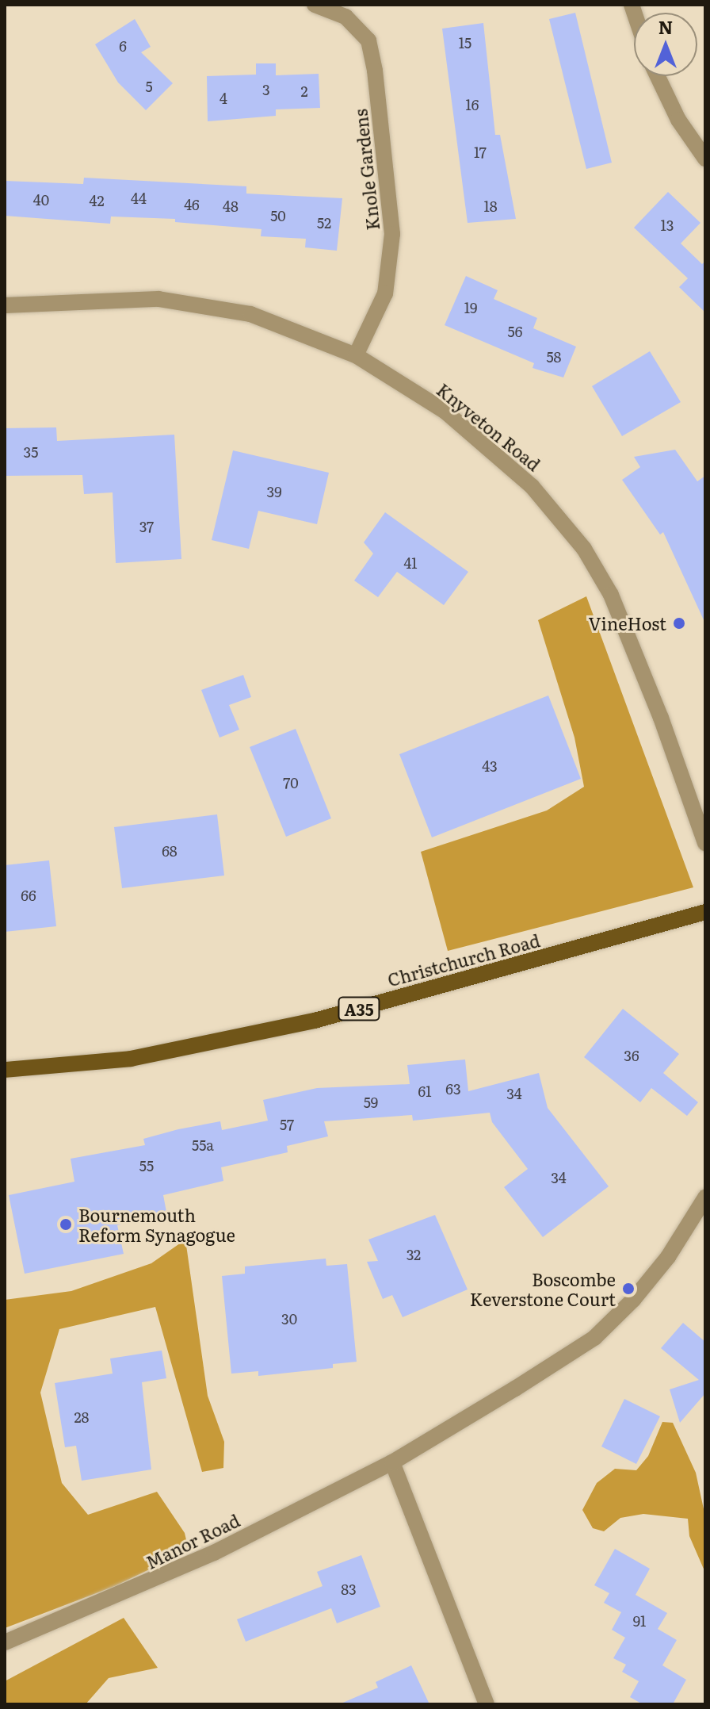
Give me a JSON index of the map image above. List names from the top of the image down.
{
  "streets": {
    "main road": ["Christchurch Road", "A35"],
    "street": ["Knole Gardens", "Knyveton Road", "Manor Road"]
  },
  "crossings": [
    ["Knole Gardens", "Knyveton Road"]
  ],
  "places": ["VineHost", "Bournemouth Reform Synagogue", "Boscombe Keverstone Court"],
  "house_numbers": [
    "15",
    "6",
    "5",
    "3",
    "2",
    "4",
    "16",
    "17",
    "44",
    "40",
    "42",
    "46",
    "48",
    "18",
    "50",
    "52",
    "13",
    "19",
    "56",
    "58",
    "35",
    "39",
    "37",
    "41",
    "43",
    "70",
    "68",
    "66",
    "36",
    "63",
    "61",
    "34",
    "59",
    "57",
    "55a",
    "55",
    "34",
    "32",
    "30",
    "28",
    "83",
    "91"
  ],
  "north": "top"
}
